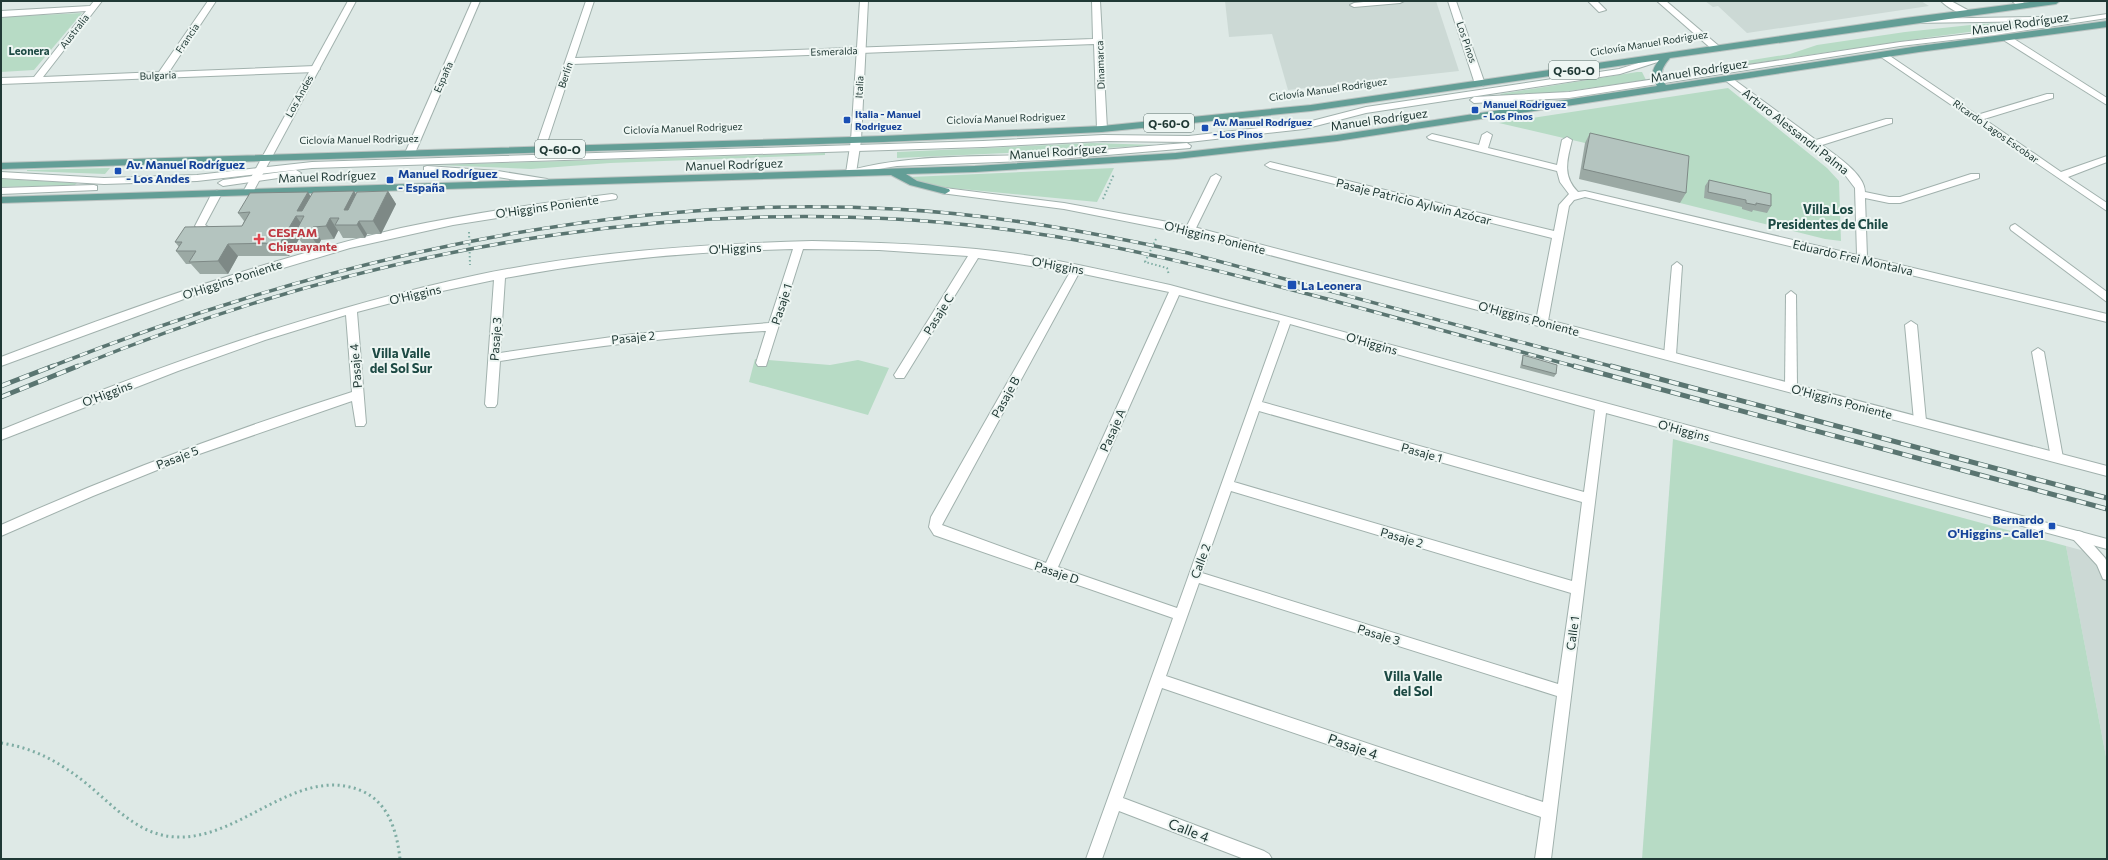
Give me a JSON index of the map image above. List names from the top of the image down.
{
  "streets": {
    "main road": ["Manuel Rodríguez", "Q-60-O"],
    "street": [
      "Australia",
      "Francia",
      "Los Pinos",
      "Esmeralda",
      "Dinamarca",
      "Bulgaria",
      "Berlín",
      "España",
      "Italia",
      "Los Andes",
      "Arturo Alessandri Palma",
      "Ricardo Lagos Escobar",
      "Pasaje Patricio Aylwin Azócar",
      "O'Higgins Poniente",
      "O'Higgins",
      "Eduardo Frei Montalva",
      "Pasaje 1",
      "Pasaje C",
      "Pasaje 2",
      "Pasaje 3",
      "Pasaje 4",
      "Pasaje B",
      "Pasaje A",
      "Pasaje 5",
      "Calle 2",
      "Pasaje D",
      "Calle 1",
      "Calle 4"
    ]
  },
  "crossings": [
    ["Manuel Rodríguez", "Los Pinos"],
    ["Manuel Rodríguez", "Dinamarca"],
    ["Manuel Rodríguez", "Berlín"],
    ["Manuel Rodríguez", "España"],
    ["Manuel Rodríguez", "Italia"],
    ["Manuel Rodríguez", "Los Andes"],
    ["Manuel Rodríguez", "Arturo Alessandri Palma"],
    ["Manuel Rodríguez", "Ricardo Lagos Escobar"],
    ["Australia", "Bulgaria"],
    ["Francia", "Bulgaria"],
    ["Esmeralda", "Dinamarca"],
    ["Esmeralda", "Berlín"],
    ["Esmeralda", "Italia"],
    ["Bulgaria", "Los Andes"],
    ["Arturo Alessandri Palma", "Eduardo Frei Montalva"],
    ["O'Higgins", "Pasaje 1"],
    ["O'Higgins", "Pasaje C"],
    ["O'Higgins", "Pasaje 3"],
    ["O'Higgins", "Pasaje 4"],
    ["O'Higgins", "Pasaje B"],
    ["O'Higgins", "Pasaje A"],
    ["O'Higgins", "Calle 2"],
    ["O'Higgins", "Calle 1"],
    ["Pasaje 1", "Pasaje 2"],
    ["Pasaje 1", "Calle 2"],
    ["Pasaje 1", "Calle 1"],
    ["Pasaje 2", "Pasaje 3"],
    ["Pasaje 2", "Calle 2"],
    ["Pasaje 2", "Calle 1"],
    ["Pasaje 3", "Calle 2"],
    ["Pasaje 3", "Calle 1"],
    ["Pasaje 4", "Pasaje 5"],
    ["Pasaje 4", "Calle 2"],
    ["Pasaje 4", "Calle 1"],
    ["Pasaje B", "Pasaje D"],
    ["Pasaje A", "Pasaje D"],
    ["Calle 2", "Pasaje D"],
    ["Calle 2", "Calle 4"]
  ],
  "districts": [
    "Leonera",
    "Villa Los Presidentes de Chile",
    "Villa Valle del Sol Sur",
    "Villa Valle del Sol"
  ],
  "places": {
    "transit": [
      "Manuel Rodriguez - Los Pinos",
      "Italia - Manuel Rodriguez",
      "Av. Manuel Rodríguez - Los Pinos",
      "Av. Manuel Rodríguez - Los Andes",
      "Manuel Rodríguez - España",
      "La Leonera",
      "Bernardo O'Higgins - Calle1"
    ],
    "health": ["CESFAM Chiguayante"]
  }
}
